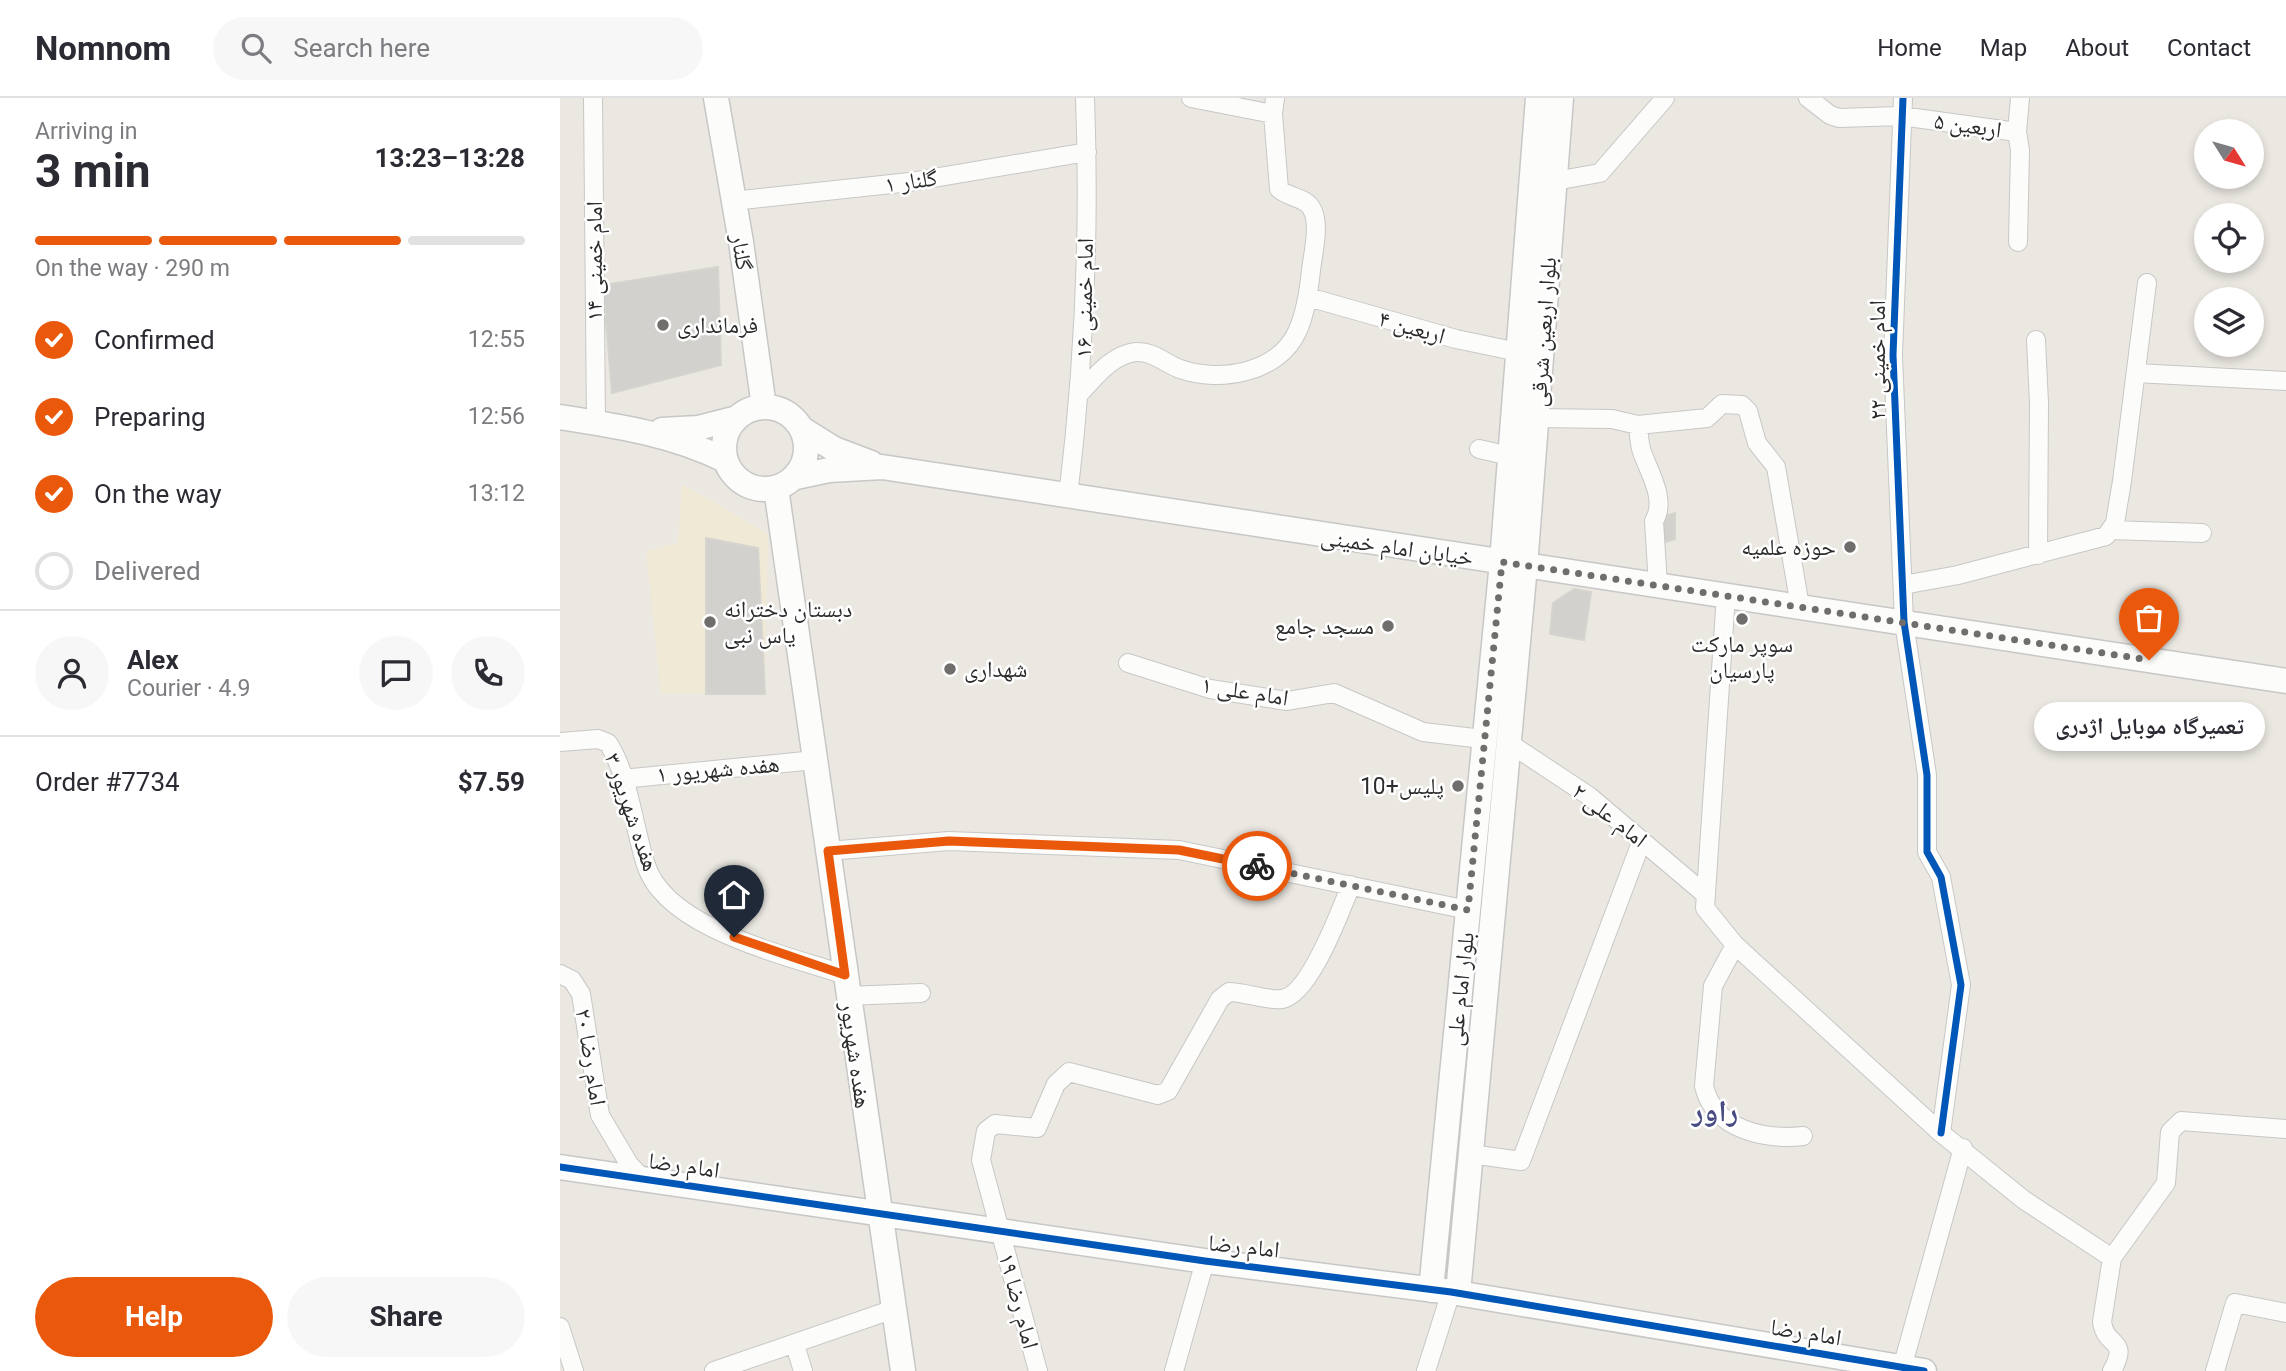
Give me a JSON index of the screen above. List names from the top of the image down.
{
  "streets": {
    "street": [
      "اربعین ۵",
      "گلنار ۱",
      "گلنار",
      "امام خمینی ۱۴",
      "امام خمینی ۱۶",
      "اربعین ۴",
      "بلوار اربعین شرقی",
      "امام خمینی ۲۲",
      "خیابان امام خمینی",
      "امام علی ۱",
      "هفده شهریور ۱",
      "هفده شهریور ۳",
      "امام علی ۲",
      "بلوار امام علی",
      "هفده شهریور",
      "امام رضا ۲۰",
      "امام رضا",
      "امام رضا ۱۹"
    ]
  },
  "crossings": [
    ["اربعین ۵", "امام خمینی ۲۲"],
    ["گلنار ۱", "گلنار"],
    ["گلنار ۱", "امام خمینی ۱۶"],
    ["گلنار", "هفده شهریور"],
    ["امام خمینی ۱۶", "خیابان امام خمینی"],
    ["اربعین ۴", "بلوار اربعین شرقی"],
    ["بلوار اربعین شرقی", "خیابان امام خمینی"],
    ["بلوار اربعین شرقی", "بلوار امام علی"],
    ["امام خمینی ۲۲", "خیابان امام خمینی"],
    ["خیابان امام خمینی", "بلوار امام علی"],
    ["امام علی ۱", "بلوار امام علی"],
    ["هفده شهریور ۱", "هفده شهریور ۳"],
    ["هفده شهریور ۱", "هفده شهریور"],
    ["هفده شهریور ۳", "هفده شهریور"],
    ["امام علی ۲", "بلوار امام علی"],
    ["بلوار امام علی", "امام رضا"],
    ["هفده شهریور", "امام رضا"],
    ["امام رضا ۲۰", "امام رضا"],
    ["امام رضا", "امام رضا ۱۹"]
  ],
  "districts": ["راور"],
  "places": [
    "فرمانداری",
    "حوزه علمیه",
    "سوپر مارکت پارسیان",
    "دبستان دخترانه یاس نبی",
    "مسجد جامع",
    "تعمیرگاه موبایل اژدری",
    "شهداری",
    "پلیس+10"
  ],
  "north": "bottom right",
  "page": {
    "header": "Nomnom",
    "search": "Search here",
    "nav": [
      "Home",
      "Map",
      "About",
      "Contact"
    ],
    "heading": ["3 min", "Arriving in", "13:23–13:28"],
    "panel": [
      "Alex",
      "Courier · 4.9",
      "Order #7734",
      "$7.59"
    ],
    "bar": "On the way · 290 m",
    "list": [
      ["Confirmed", "12:55"],
      ["Preparing", "12:56"],
      ["On the way", "13:12"],
      "Delivered"
    ],
    "bubble": "تعمیرگاه موبایل اژدری",
    "buttons": ["Help", "Share"]
  }
}
